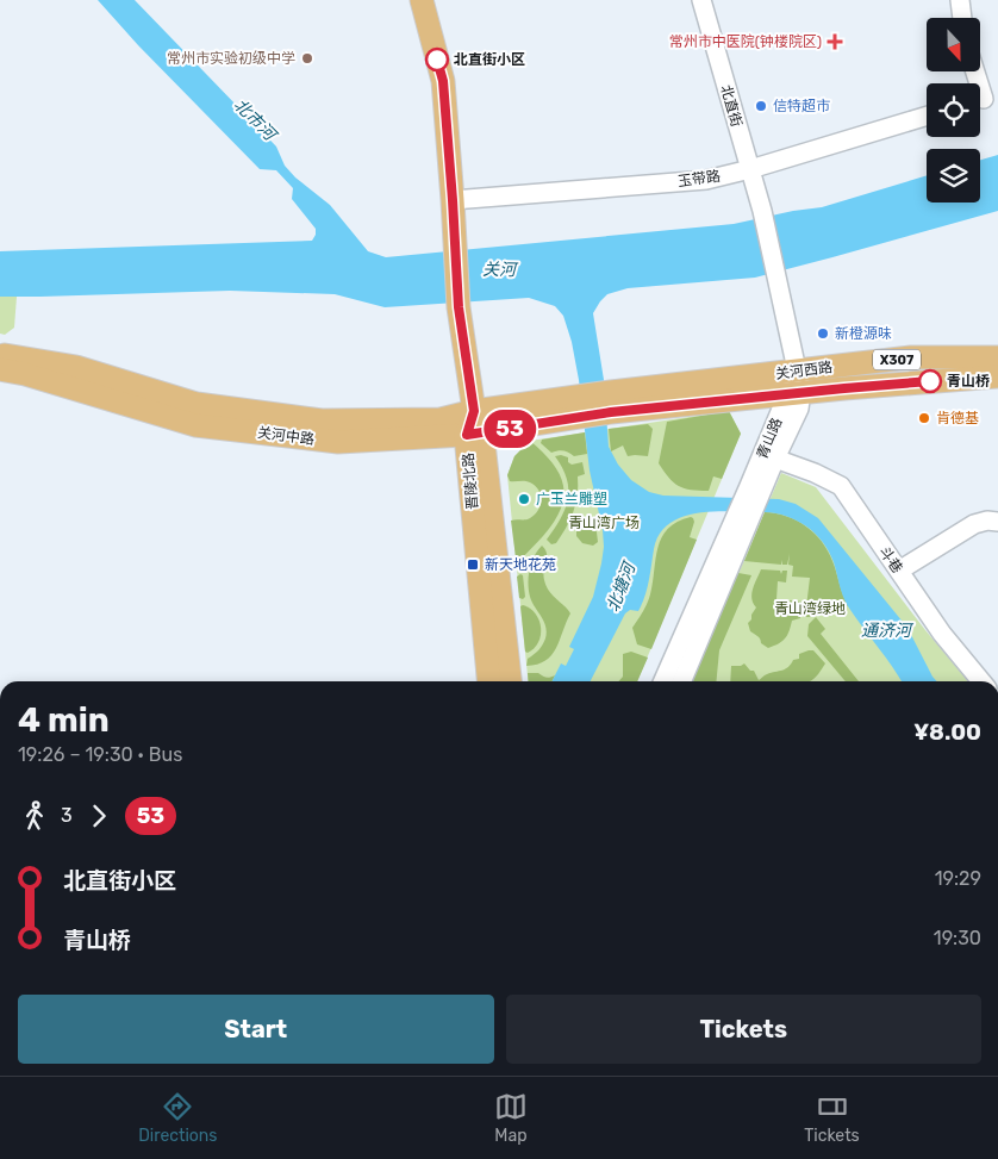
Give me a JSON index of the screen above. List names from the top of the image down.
{
  "streets": {
    "main road": [
      "X307",
      "关河西路",
      "关河中路",
      "晋陵北路"
    ],
    "street": [
      "北直街",
      "玉带路",
      "青山路",
      "斗巷"
    ]
  },
  "crossings": [
    ["北直街", "玉带路"],
    ["北直街", "关河西路"],
    ["北直街", "青山路"],
    ["关河西路", "关河中路"],
    ["关河西路", "青山路"],
    ["关河中路", "晋陵北路"],
    ["青山路", "斗巷"]
  ],
  "water": [
    "北市河",
    "关河",
    "北塘河",
    "通济河"
  ],
  "parks": ["青山湾广场", "青山湾绿地"],
  "places": {
    "health": ["常州市中医院(钟楼院区)"],
    "other": [
      "常州市实验初级中学",
      "北直街小区",
      "信特超市",
      "新橙源味",
      "青山桥",
      "肯德基",
      "广玉兰雕塑"
    ],
    "transit": ["新天地花苑"]
  },
  "lines": ["bus line 53"],
  "north": "bottom",
  "page": {
    "on_map": "53",
    "heading": ["4 min", "19:26 – 19:30 · Bus", "¥8.00"],
    "legs": ["3", "53"],
    "list": [
      {
        "name": "北直街小区",
        "value": "19:29"
      },
      {
        "name": "青山桥",
        "value": "19:30"
      }
    ],
    "buttons": ["Start", "Tickets"],
    "tabs": ["Directions", "Map", "Tickets"]
  }
}
